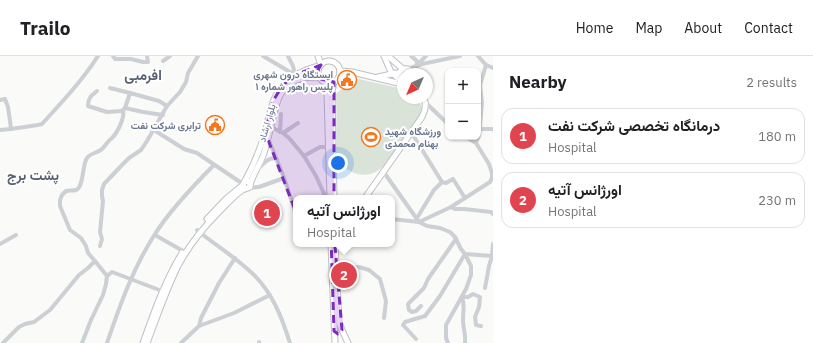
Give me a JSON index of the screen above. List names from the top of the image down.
{
  "streets": {
    "main road": ["بلوار ارشاد"]
  },
  "districts": ["افرمبی", "پشت برج"],
  "places": {
    "public building": ["ایستگاه درون شهری پلیس راهور شماره ۱", "ترابری شرکت نفت"],
    "sports": ["ورزشگاه شهید بهنام محمدی"]
  },
  "north": "bottom left",
  "page": {
    "header": "Trailo",
    "nav": [
      "Home",
      "Map",
      "About",
      "Contact"
    ],
    "heading": ["Nearby", "2 results"],
    "map_buttons": ["+", "−"],
    "list": [
      {
        "mark": "1",
        "name": "درمانگاه تخصصی شرکت نفت",
        "note": "Hospital",
        "value": "180 m"
      },
      {
        "mark": "2",
        "name": "اورژانس آتیه",
        "note": "Hospital",
        "value": "230 m"
      }
    ],
    "popup": ["اورژانس آتیه", "Hospital"],
    "pins": ["1", "2"]
  }
}
